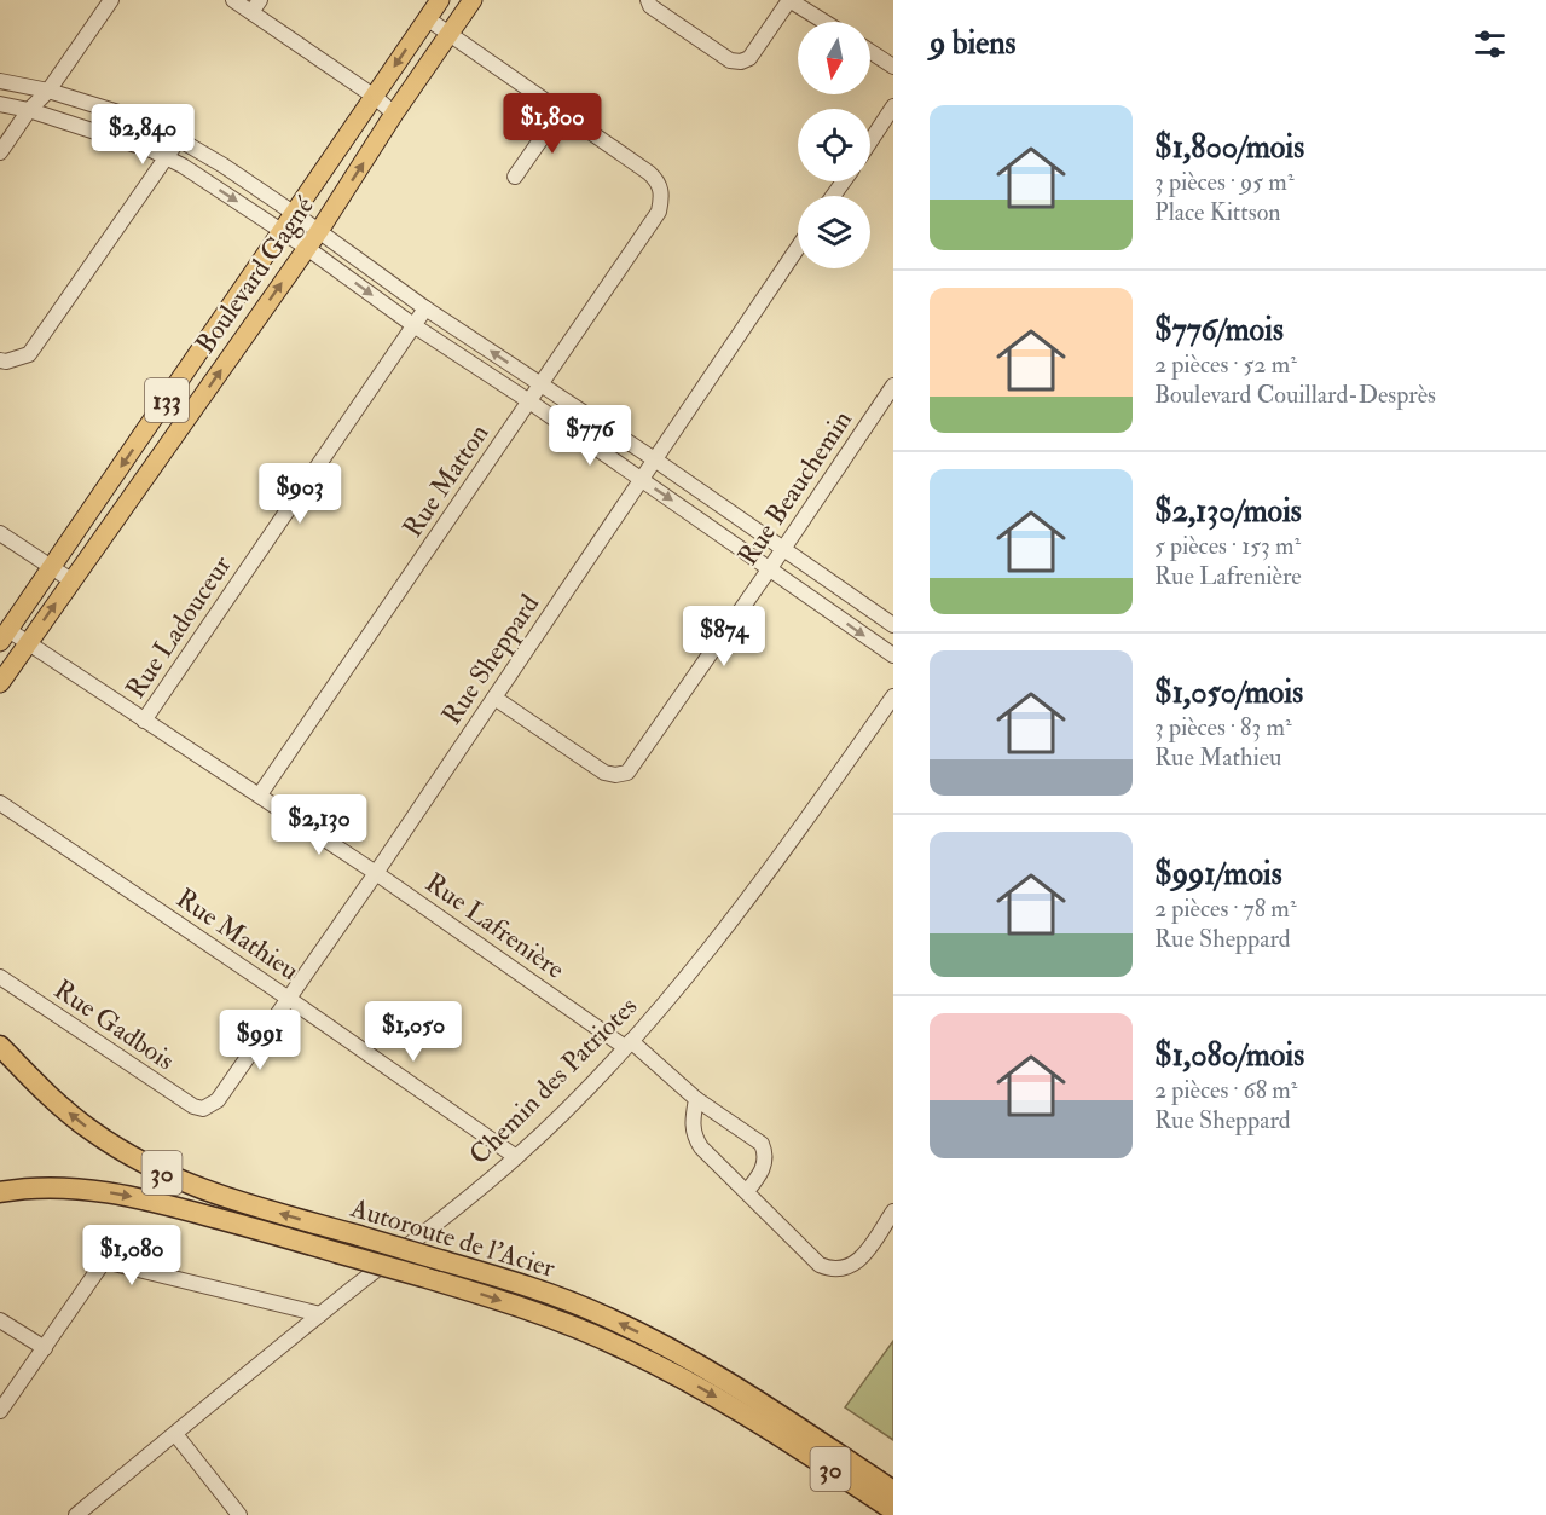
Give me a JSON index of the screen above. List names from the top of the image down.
{
  "streets": {
    "highway": ["30", "Autoroute de l'Acier"],
    "main road": ["Boulevard Gagné", "133"],
    "street": [
      "Rue Matton",
      "Rue Beauchemin",
      "Rue Ladouceur",
      "Rue Sheppard",
      "Rue Lafrenière",
      "Rue Mathieu",
      "Rue Gadbois",
      "Chemin des Patriotes"
    ]
  },
  "crossings": [
    ["Boulevard Gagné", "Rue Lafrenière"],
    ["Rue Matton", "Rue Lafrenière"],
    ["Rue Beauchemin", "Rue Sheppard"],
    ["Rue Ladouceur", "Rue Lafrenière"],
    ["Rue Sheppard", "Rue Lafrenière"],
    ["Rue Sheppard", "Rue Mathieu"],
    ["Rue Sheppard", "Rue Gadbois"],
    ["Rue Lafrenière", "Chemin des Patriotes"],
    ["Rue Mathieu", "Chemin des Patriotes"]
  ],
  "north": "bottom",
  "page": {
    "heading": "9 biens",
    "list": [
      {
        "name": "$1,800/mois",
        "note": "3 pièces · 95 m² · Place Kittson"
      },
      {
        "name": "$776/mois",
        "note": "2 pièces · 52 m² · Boulevard Couillard-Desprès"
      },
      {
        "name": "$2,130/mois",
        "note": "5 pièces · 153 m² · Rue Lafrenière"
      },
      {
        "name": "$1,050/mois",
        "note": "3 pièces · 83 m² · Rue Mathieu"
      },
      {
        "name": "$991/mois",
        "note": "2 pièces · 78 m² · Rue Sheppard"
      },
      {
        "name": "$1,080/mois",
        "note": "2 pièces · 68 m² · Rue Sheppard"
      }
    ],
    "price": [
      "$1,800",
      "$2,840",
      "$776",
      "$903",
      "$874",
      "$2,130",
      "$1,050",
      "$991",
      "$1,080"
    ]
  }
}
